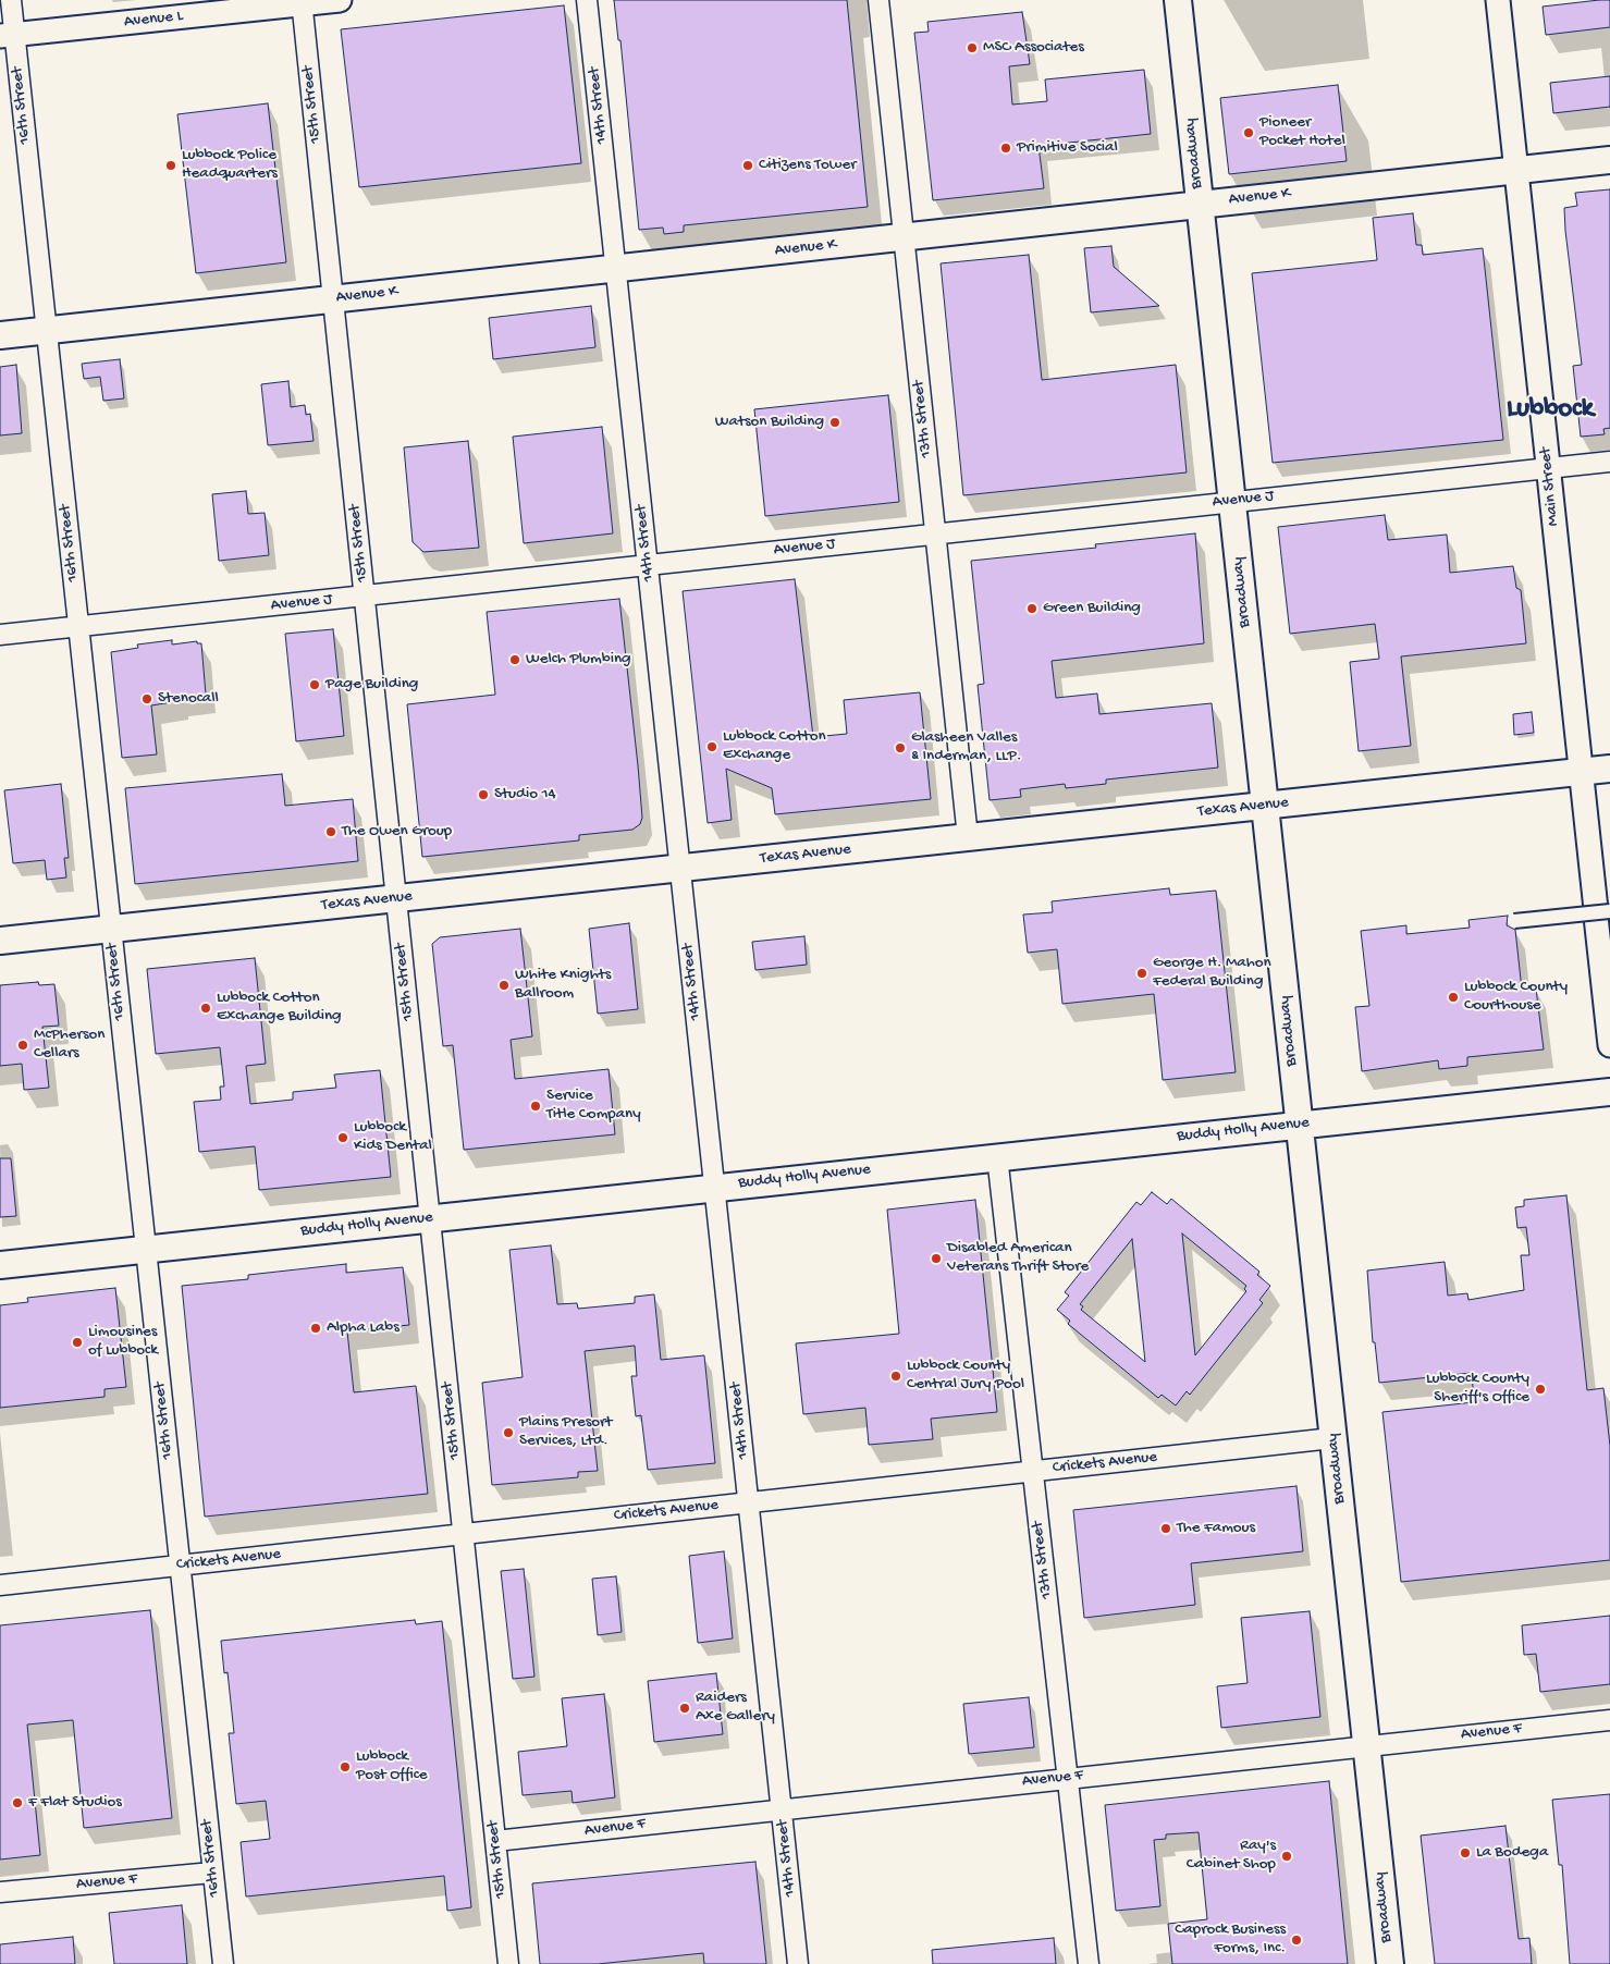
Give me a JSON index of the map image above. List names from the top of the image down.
{
  "streets": {
    "main road": [
      "Broadway",
      "Avenue K",
      "Texas Avenue",
      "Buddy Holly Avenue"
    ],
    "street": [
      "Avenue L",
      "15th Street",
      "16th Street",
      "14th Street",
      "13th Street",
      "Main Street",
      "Avenue J",
      "Crickets Avenue",
      "Avenue F"
    ]
  },
  "crossings": [
    ["Avenue L", "15th Street"],
    ["Avenue L", "16th Street"],
    ["15th Street", "Avenue K"],
    ["15th Street", "Avenue J"],
    ["15th Street", "Texas Avenue"],
    ["15th Street", "Buddy Holly Avenue"],
    ["15th Street", "Crickets Avenue"],
    ["15th Street", "Avenue F"],
    ["16th Street", "Avenue K"],
    ["16th Street", "Avenue J"],
    ["16th Street", "Texas Avenue"],
    ["16th Street", "Buddy Holly Avenue"],
    ["16th Street", "Crickets Avenue"],
    ["16th Street", "Avenue F"],
    ["14th Street", "Avenue K"],
    ["14th Street", "Avenue J"],
    ["14th Street", "Texas Avenue"],
    ["14th Street", "Buddy Holly Avenue"],
    ["14th Street", "Crickets Avenue"],
    ["14th Street", "Avenue F"],
    ["Broadway", "Avenue K"],
    ["Broadway", "Avenue J"],
    ["Broadway", "Texas Avenue"],
    ["Broadway", "Buddy Holly Avenue"],
    ["Broadway", "Crickets Avenue"],
    ["Broadway", "Avenue F"],
    ["Avenue K", "13th Street"],
    ["Avenue K", "Main Street"],
    ["13th Street", "Avenue J"],
    ["13th Street", "Texas Avenue"],
    ["13th Street", "Buddy Holly Avenue"],
    ["13th Street", "Crickets Avenue"],
    ["13th Street", "Avenue F"],
    ["Main Street", "Avenue J"],
    ["Main Street", "Texas Avenue"]
  ],
  "districts": ["Lubbock"],
  "places": [
    "MSC Associates",
    "Pioneer Pocket Hotel",
    "Primitive Social",
    "Lubbock Police Headquarters",
    "Citizens Tower",
    "Watson Building",
    "Green Building",
    "Welch Plumbing",
    "Page Building",
    "Stenocall",
    "Lubbock Cotton Exchange",
    "Glasheen Valles & Inderman, LLP.",
    "Studio 14",
    "The Owen Group",
    "George H. Mahon Federal Building",
    "White Knights Ballroom",
    "Lubbock County Courthouse",
    "Lubbock Cotton Exchange Building",
    "McPherson Cellars",
    "Service Title Company",
    "Lubbock Kids Dental",
    "Disabled American Veterans Thrift Store",
    "Alpha Labs",
    "Limousines of Lubbock",
    "Lubbock County Central Jury Pool",
    "Lubbock County Sheriff's Office",
    "Plains Presort Services, Ltd.",
    "The Famous",
    "Raiders Axe Gallery",
    "Lubbock Post Office",
    "F Flat Studios",
    "La Bodega",
    "Ray's Cabinet Shop",
    "Caprock Business Forms, Inc."
  ]
}
